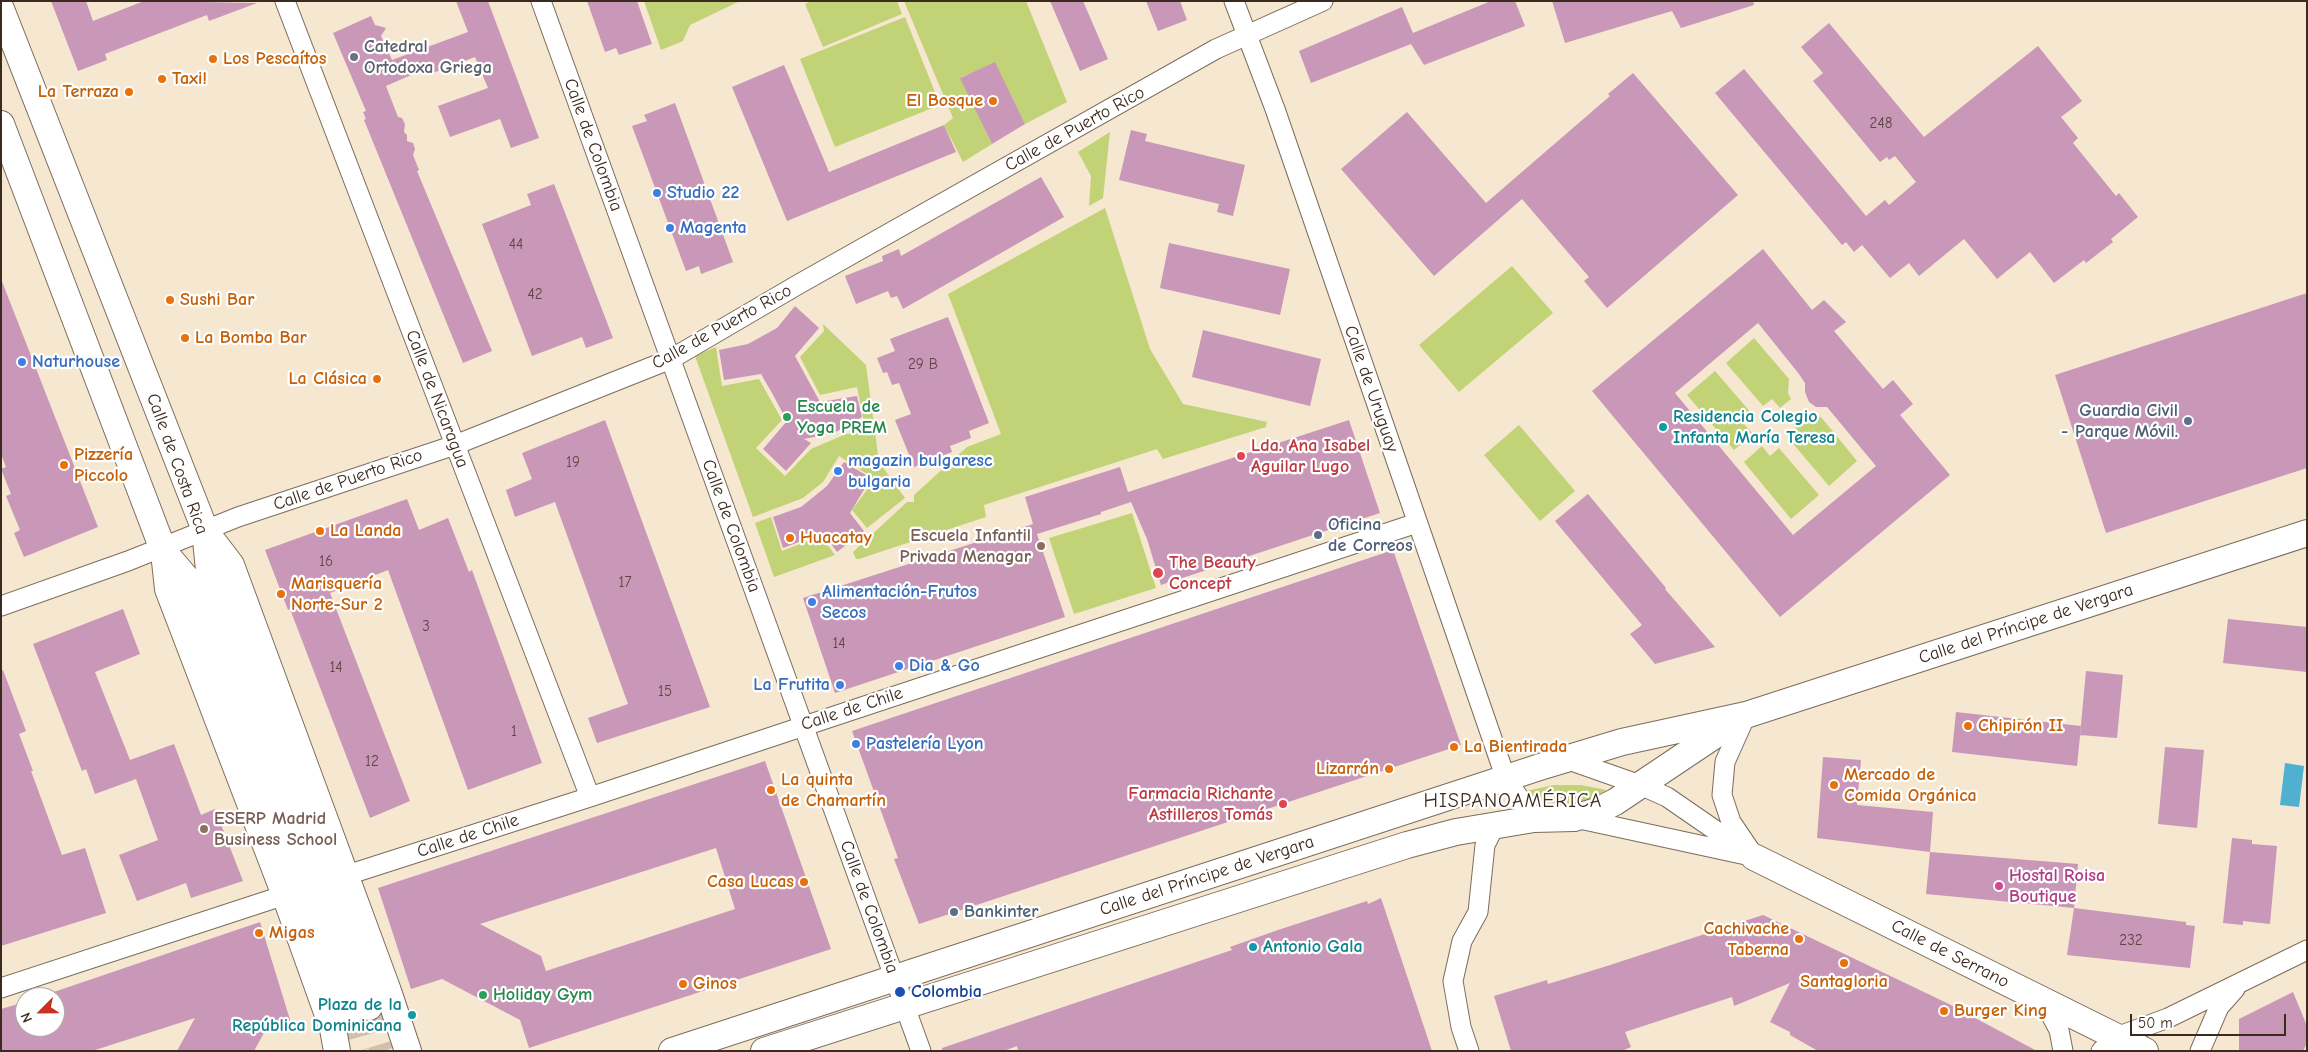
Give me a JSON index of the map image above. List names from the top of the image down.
{
  "streets": {
    "main road": ["Calle de Costa Rica", "Calle del Príncipe de Vergara", "Calle de Serrano"],
    "street": [
      "Calle de Puerto Rico",
      "Calle de Colombia",
      "Calle de Uruguay",
      "Calle de Nicaragua",
      "Calle de Chile"
    ]
  },
  "crossings": [
    ["Calle de Puerto Rico", "Calle de Colombia"],
    ["Calle de Puerto Rico", "Calle de Uruguay"],
    ["Calle de Puerto Rico", "Calle de Nicaragua"],
    ["Calle de Puerto Rico", "Calle de Costa Rica"],
    ["Calle de Colombia", "Calle del Príncipe de Vergara"],
    ["Calle de Colombia", "Calle de Chile"],
    ["Calle de Uruguay", "Calle del Príncipe de Vergara"],
    ["Calle de Uruguay", "Calle de Chile"],
    ["Calle de Nicaragua", "Calle de Chile"]
  ],
  "districts": ["HISPANOAMÉRICA"],
  "places": [
    "Catedral Ortodoxa Griega",
    "Los Pescaítos",
    "Taxi!",
    "La Terraza",
    "El Bosque",
    "Studio 22",
    "Magenta",
    "Sushi Bar",
    "La Bomba Bar",
    "Naturhouse",
    "La Clásica",
    "Escuela de Yoga PREM",
    "Guardia Civil - Parque Móvil.",
    "Residencia Colegio Infanta María Teresa",
    "Lda. Ana Isabel Aguilar Lugo",
    "Pizzería Piccolo",
    "magazin bulgaresc bulgaria",
    "La Landa",
    "Oficina de Correos",
    "Huacatay",
    "Escuela Infantil Privada Menagar",
    "The Beauty Concept",
    "Marisquería Norte-Sur 2",
    "Alimentación-Frutos Secos",
    "Dia & Go",
    "La Frutita",
    "Chipirón II",
    "Pastelería Lyon",
    "La Bientirada",
    "Lizarrán",
    "Mercado de Comida Orgánica",
    "La quinta de Chamartín",
    "Farmacia Richante Astilleros Tomás",
    "ESERP Madrid Business School",
    "Casa Lucas",
    "Hostal Roisa Boutique",
    "Bankinter",
    "Migas",
    "Cachivache Taberna",
    "Antonio Gala",
    "Santagloria",
    "Ginos",
    "Colombia",
    "Holiday Gym",
    "Burger King",
    "Plaza de la República Dominicana"
  ],
  "house_numbers": [
    "248",
    "44",
    "42",
    "29 B",
    "19",
    "16",
    "17",
    "3",
    "14",
    "14",
    "15",
    "1",
    "12",
    "232"
  ],
  "scale_bar": "50 m",
  "north": "bottom left"
}
